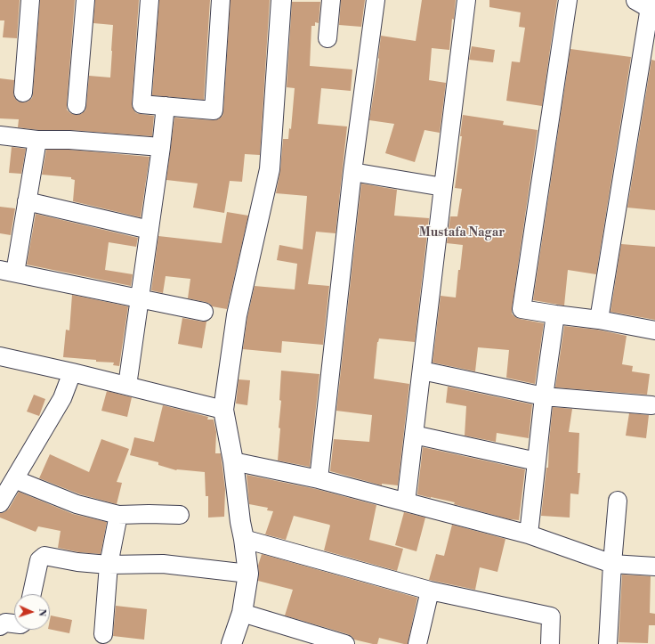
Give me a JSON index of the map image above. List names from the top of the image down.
{
  "districts": ["Mustafa Nagar"],
  "north": "right"
}
